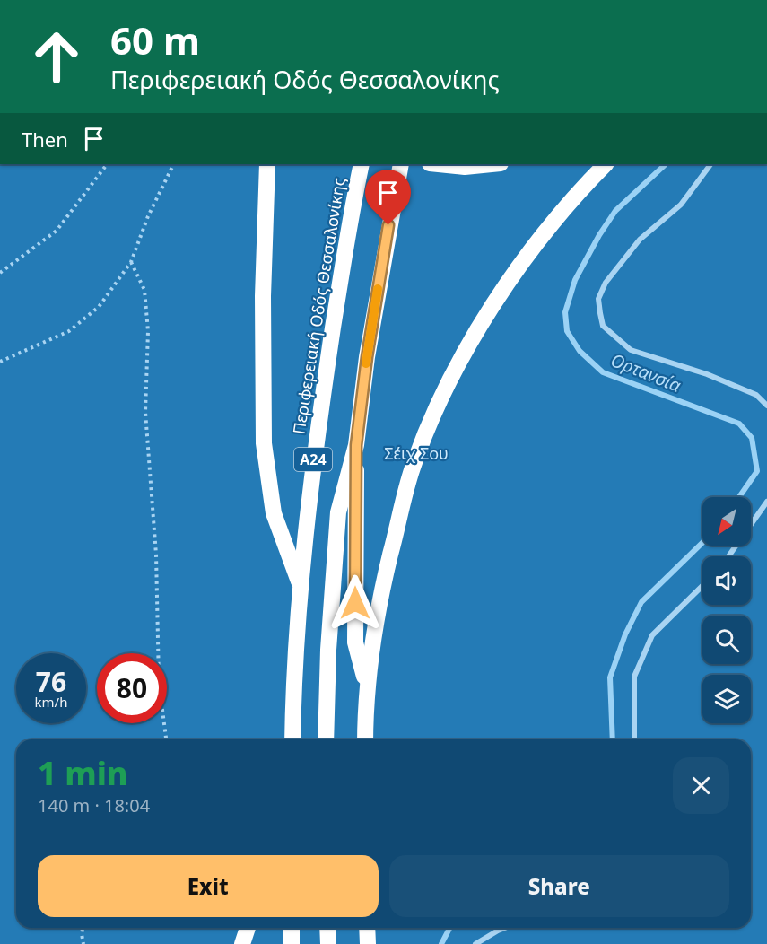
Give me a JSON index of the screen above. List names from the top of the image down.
{
  "streets": {
    "highway": ["Περιφερειακή Οδός Θεσσαλονίκης", "Α24"]
  },
  "water": ["Ορτανσία"],
  "parks": ["Σέιχ Σου"],
  "north": "bottom left",
  "page": {
    "turn": ["60 m", "Περιφερειακή Οδός Θεσσαλονίκης"],
    "then": "Then",
    "speed": "76 km/h",
    "limit": "80",
    "heading": ["1 min", "140 m · 18:04"],
    "buttons": ["Exit", "Share"]
  }
}
